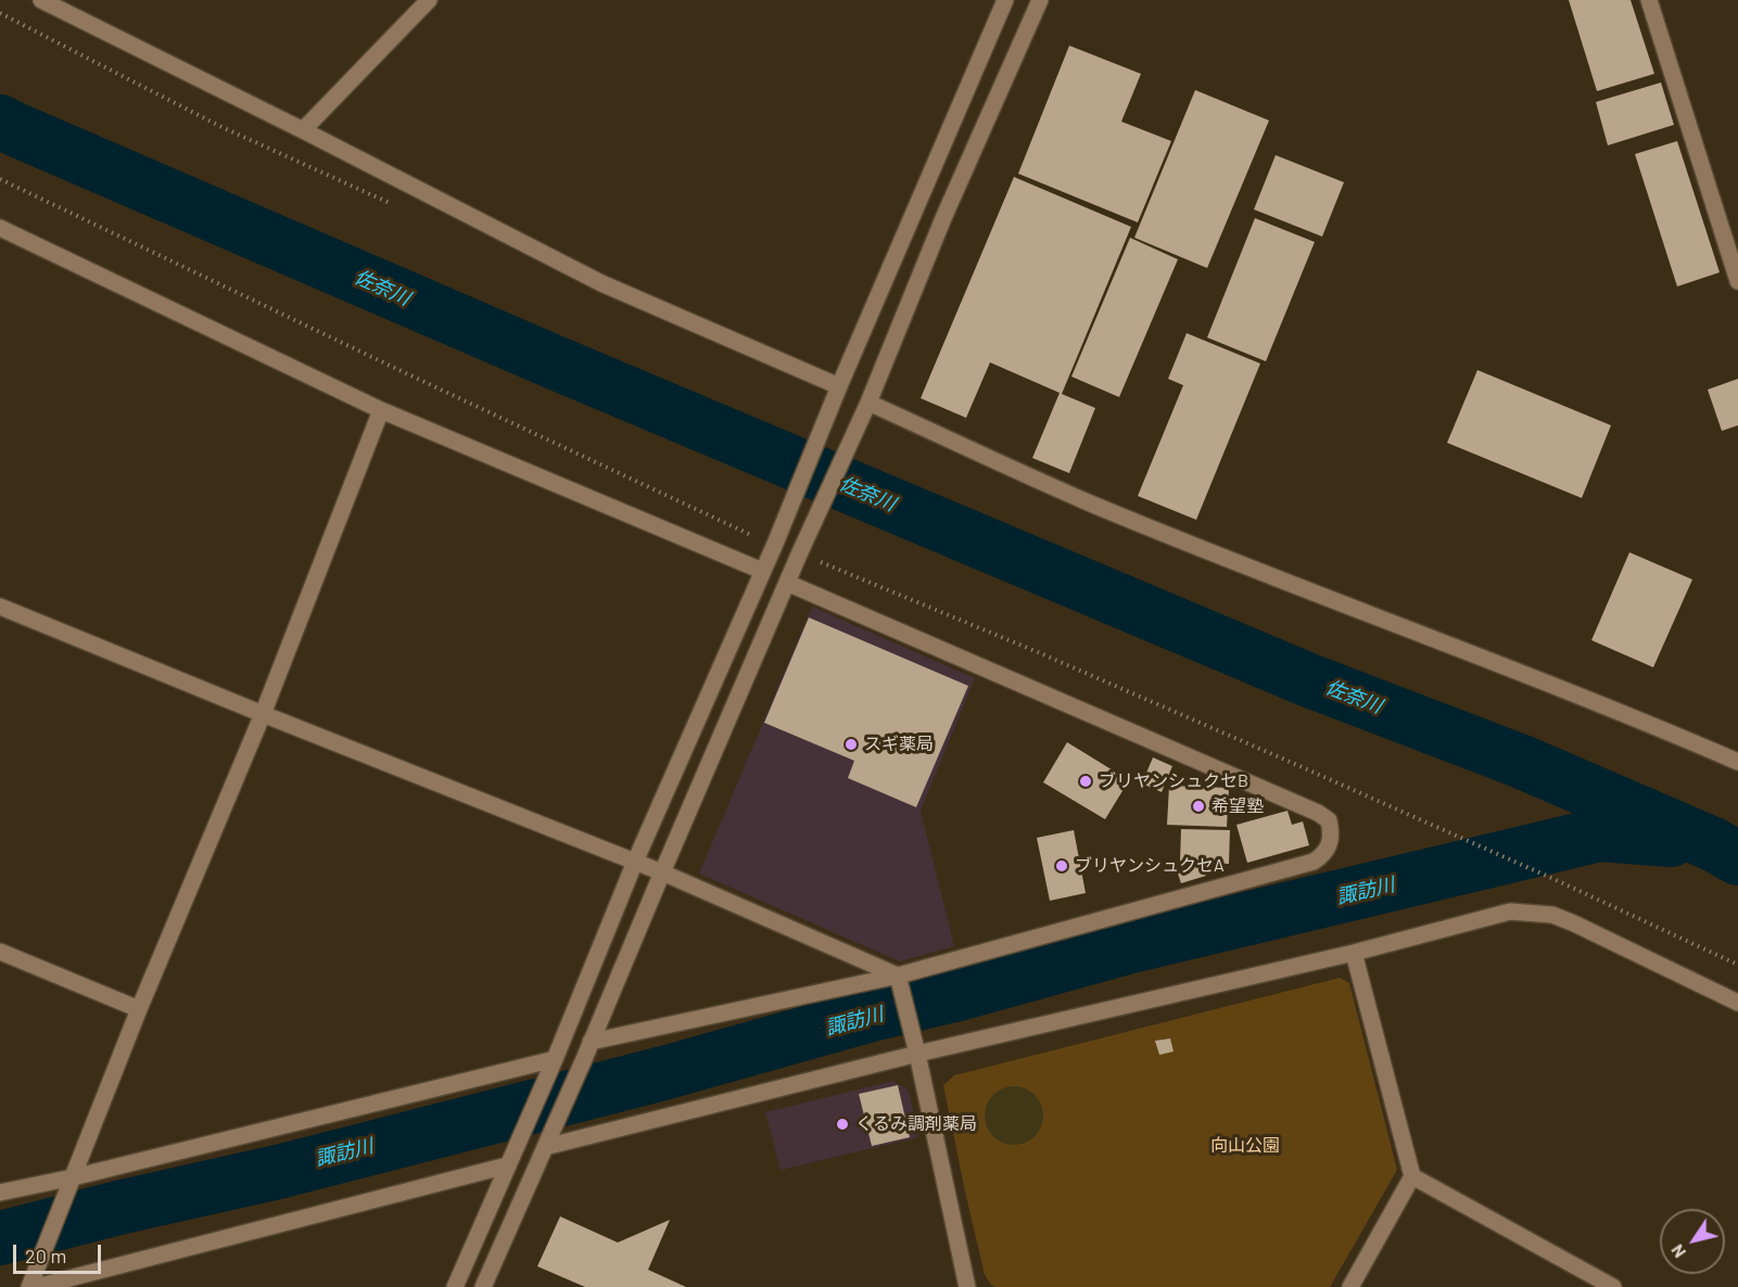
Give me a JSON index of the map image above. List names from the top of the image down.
{
  "water": ["佐奈川", "諏訪川"],
  "parks": ["向山公園"],
  "places": [
    "スギ薬局",
    "ブリヤンシュクセB",
    "希望塾",
    "ブリヤンシュクセA",
    "くるみ調剤薬局"
  ],
  "scale_bar": "20 m",
  "north": "bottom left"
}
